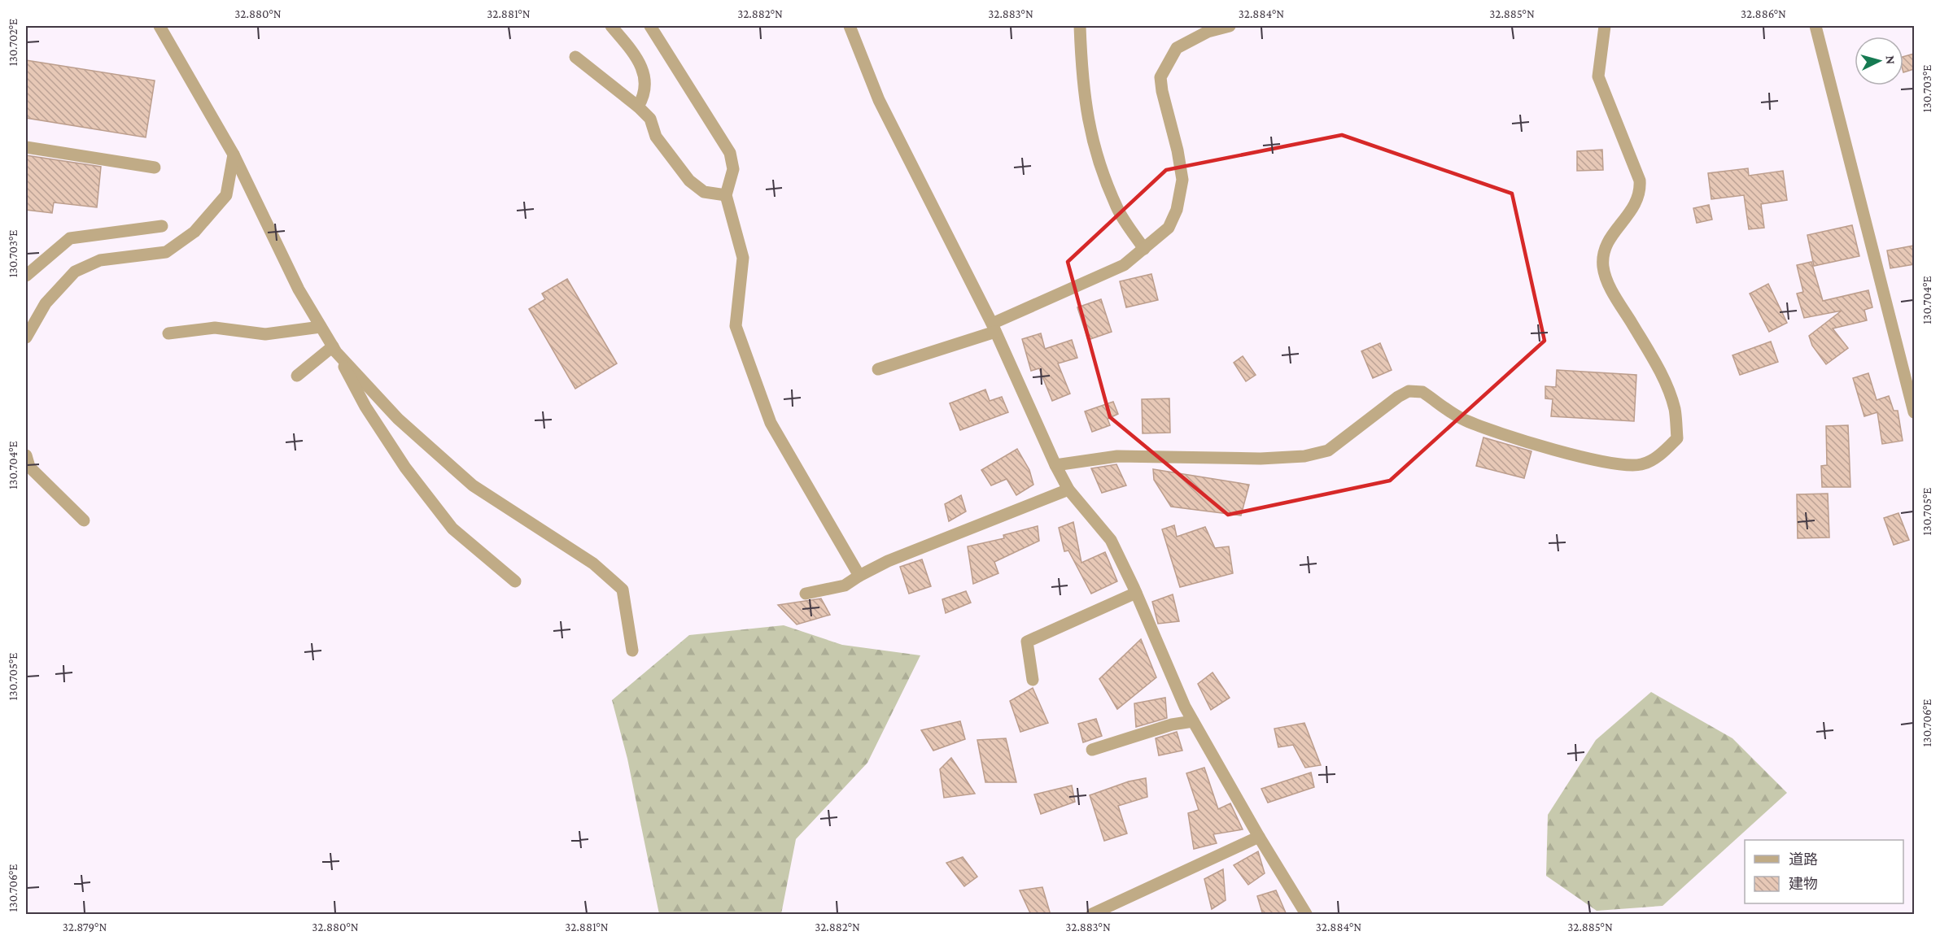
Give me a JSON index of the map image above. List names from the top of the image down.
{
  "legend": ["道路", "建物"],
  "north": "right",
  "coordinates": [
    "32.880°N",
    "32.881°N",
    "32.882°N",
    "32.883°N",
    "32.884°N",
    "32.885°N",
    "32.886°N",
    "130.702°E",
    "130.703°E",
    "130.704°E",
    "130.705°E",
    "130.706°E",
    "32.879°N"
  ]
}
